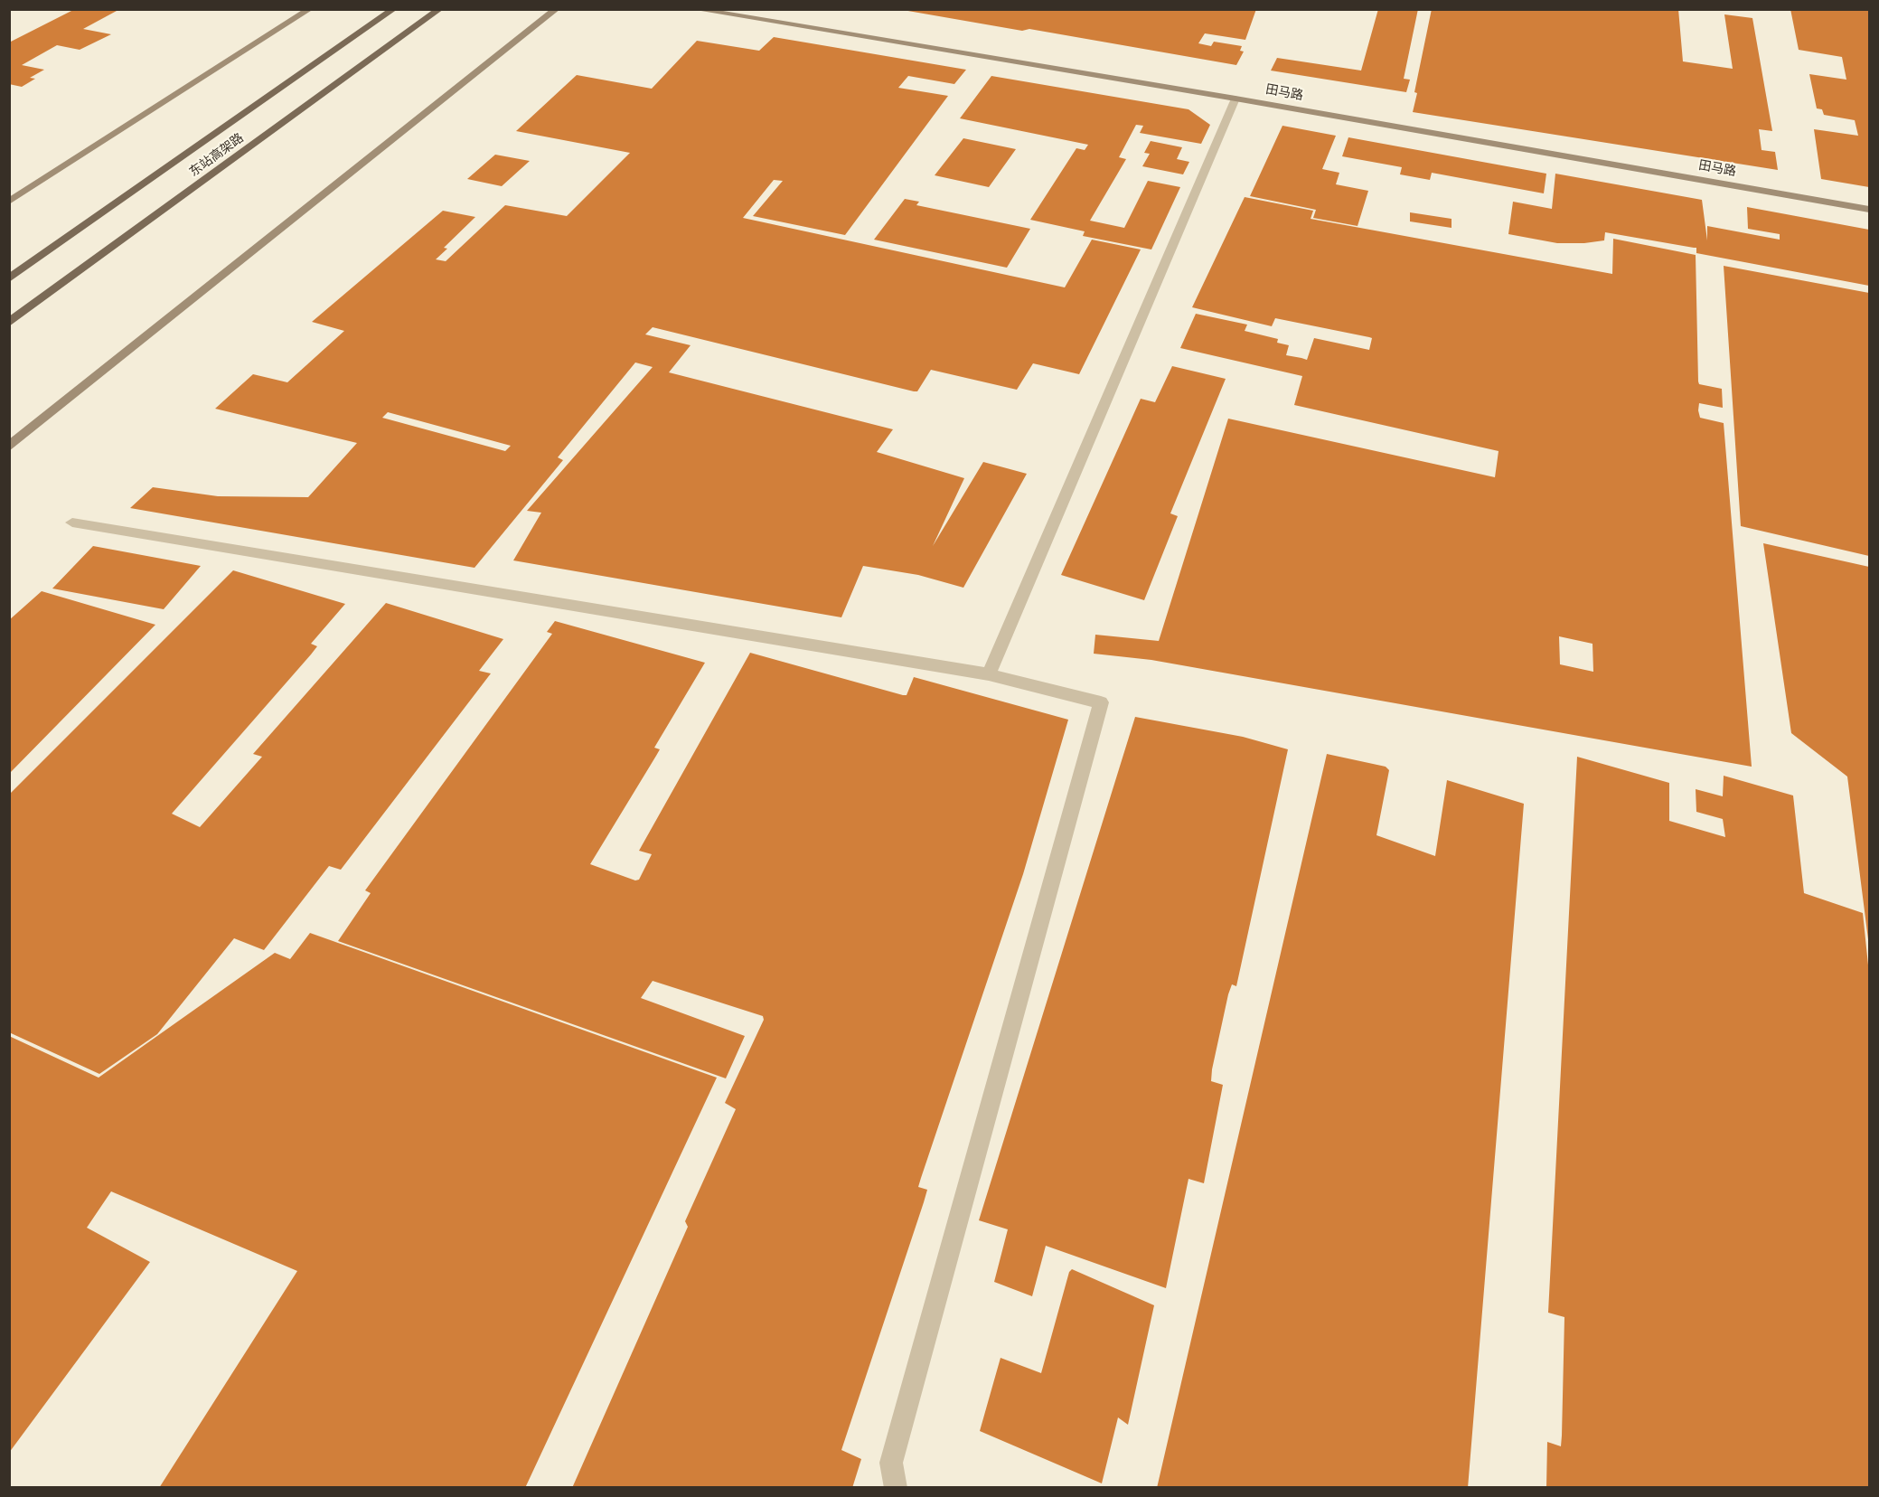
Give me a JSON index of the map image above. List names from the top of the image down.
{
  "streets": {
    "main road": ["田马路", "东站高架路"]
  }
}
